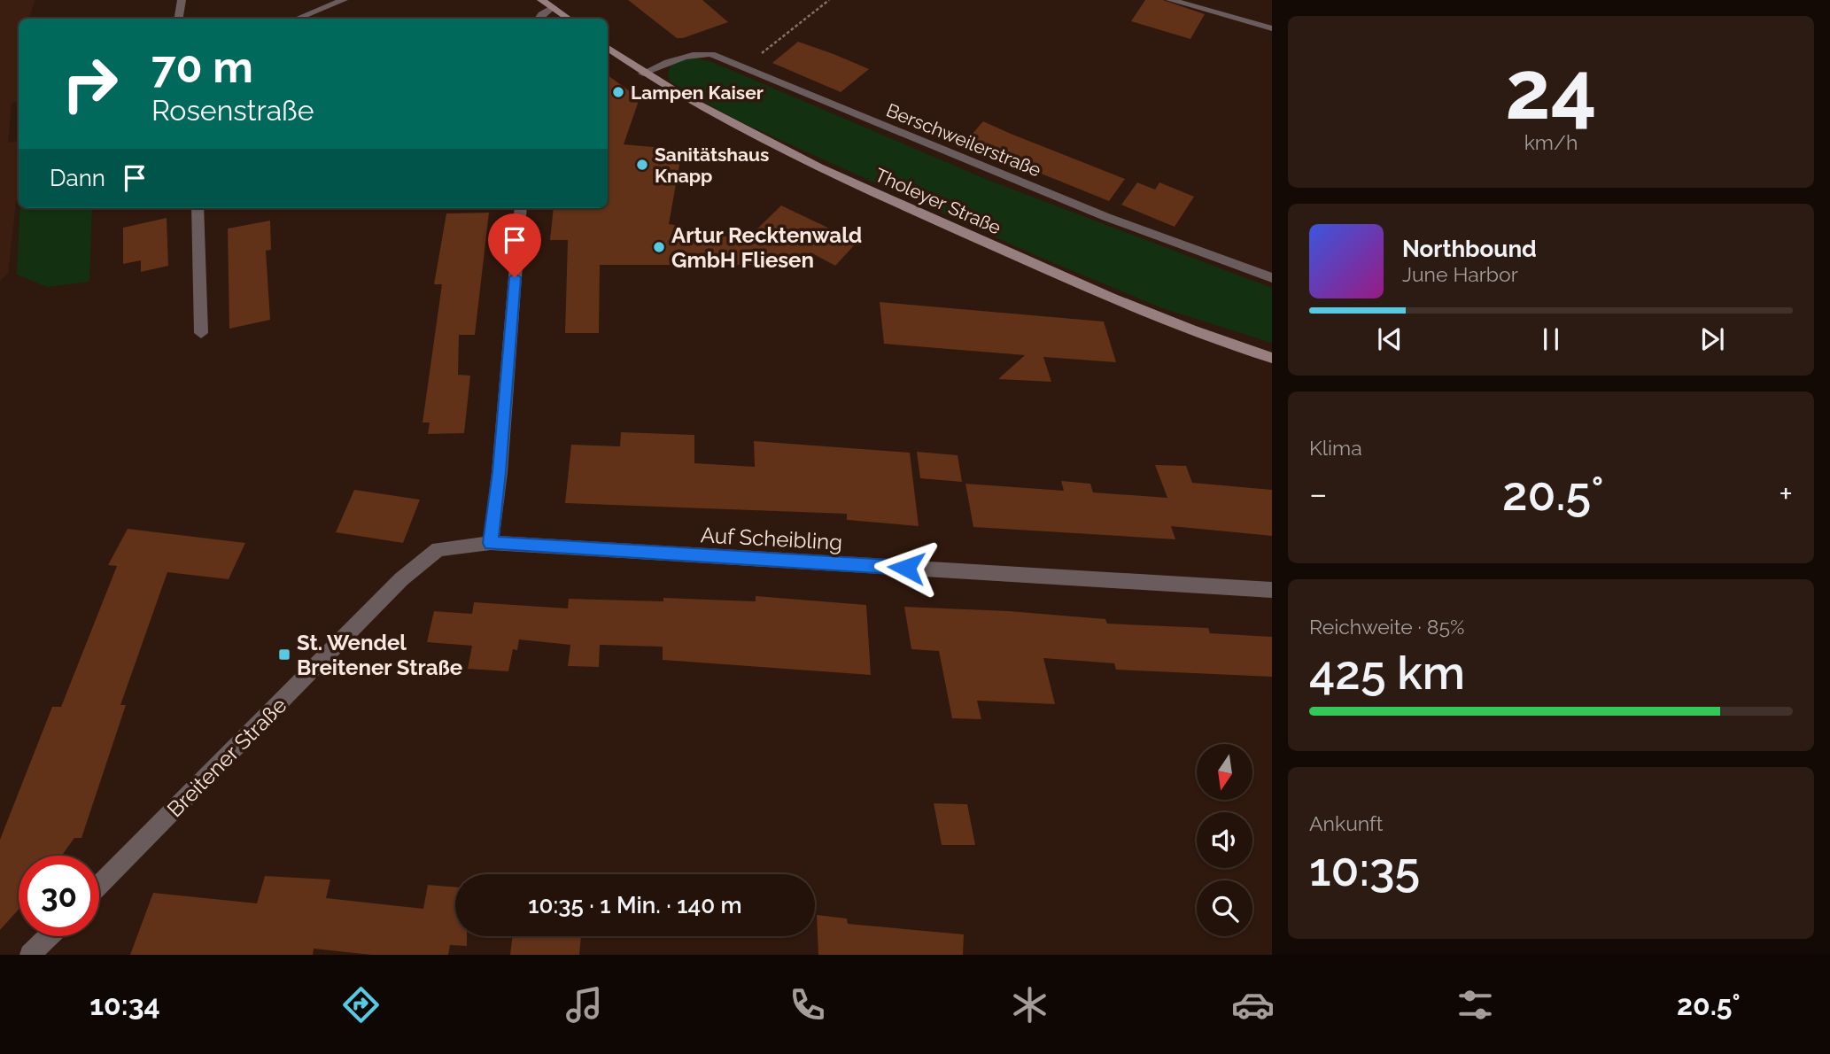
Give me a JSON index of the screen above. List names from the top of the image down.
{
  "streets": {
    "main road": ["Tholeyer Straße"],
    "street": ["Berschweilerstraße", "Auf Scheibling", "Breitener Straße"]
  },
  "crossings": [
    ["Berschweilerstraße", "Tholeyer Straße"],
    ["Auf Scheibling", "Breitener Straße"]
  ],
  "places": {
    "other": ["Lampen Kaiser", "Sanitätshaus Knapp", "Artur Recktenwald GmbH Fliesen"],
    "transit": ["St. Wendel Breitener Straße"]
  },
  "north": "bottom",
  "page": {
    "tile": [
      ["24", "km/h"],
      "Klima",
      ["Reichweite · 85%", "425 km"],
      ["Ankunft", "10:35"]
    ],
    "turn": ["70 m", "Rosenstraße"],
    "then": "Dann",
    "song": ["Northbound", "June Harbor"],
    "heat": ["−", "20.5°", "+"],
    "limit": "30",
    "trip": "10:35 · 1 Min. · 140 m",
    "tabs": ["10:34", "20.5°"]
  }
}
